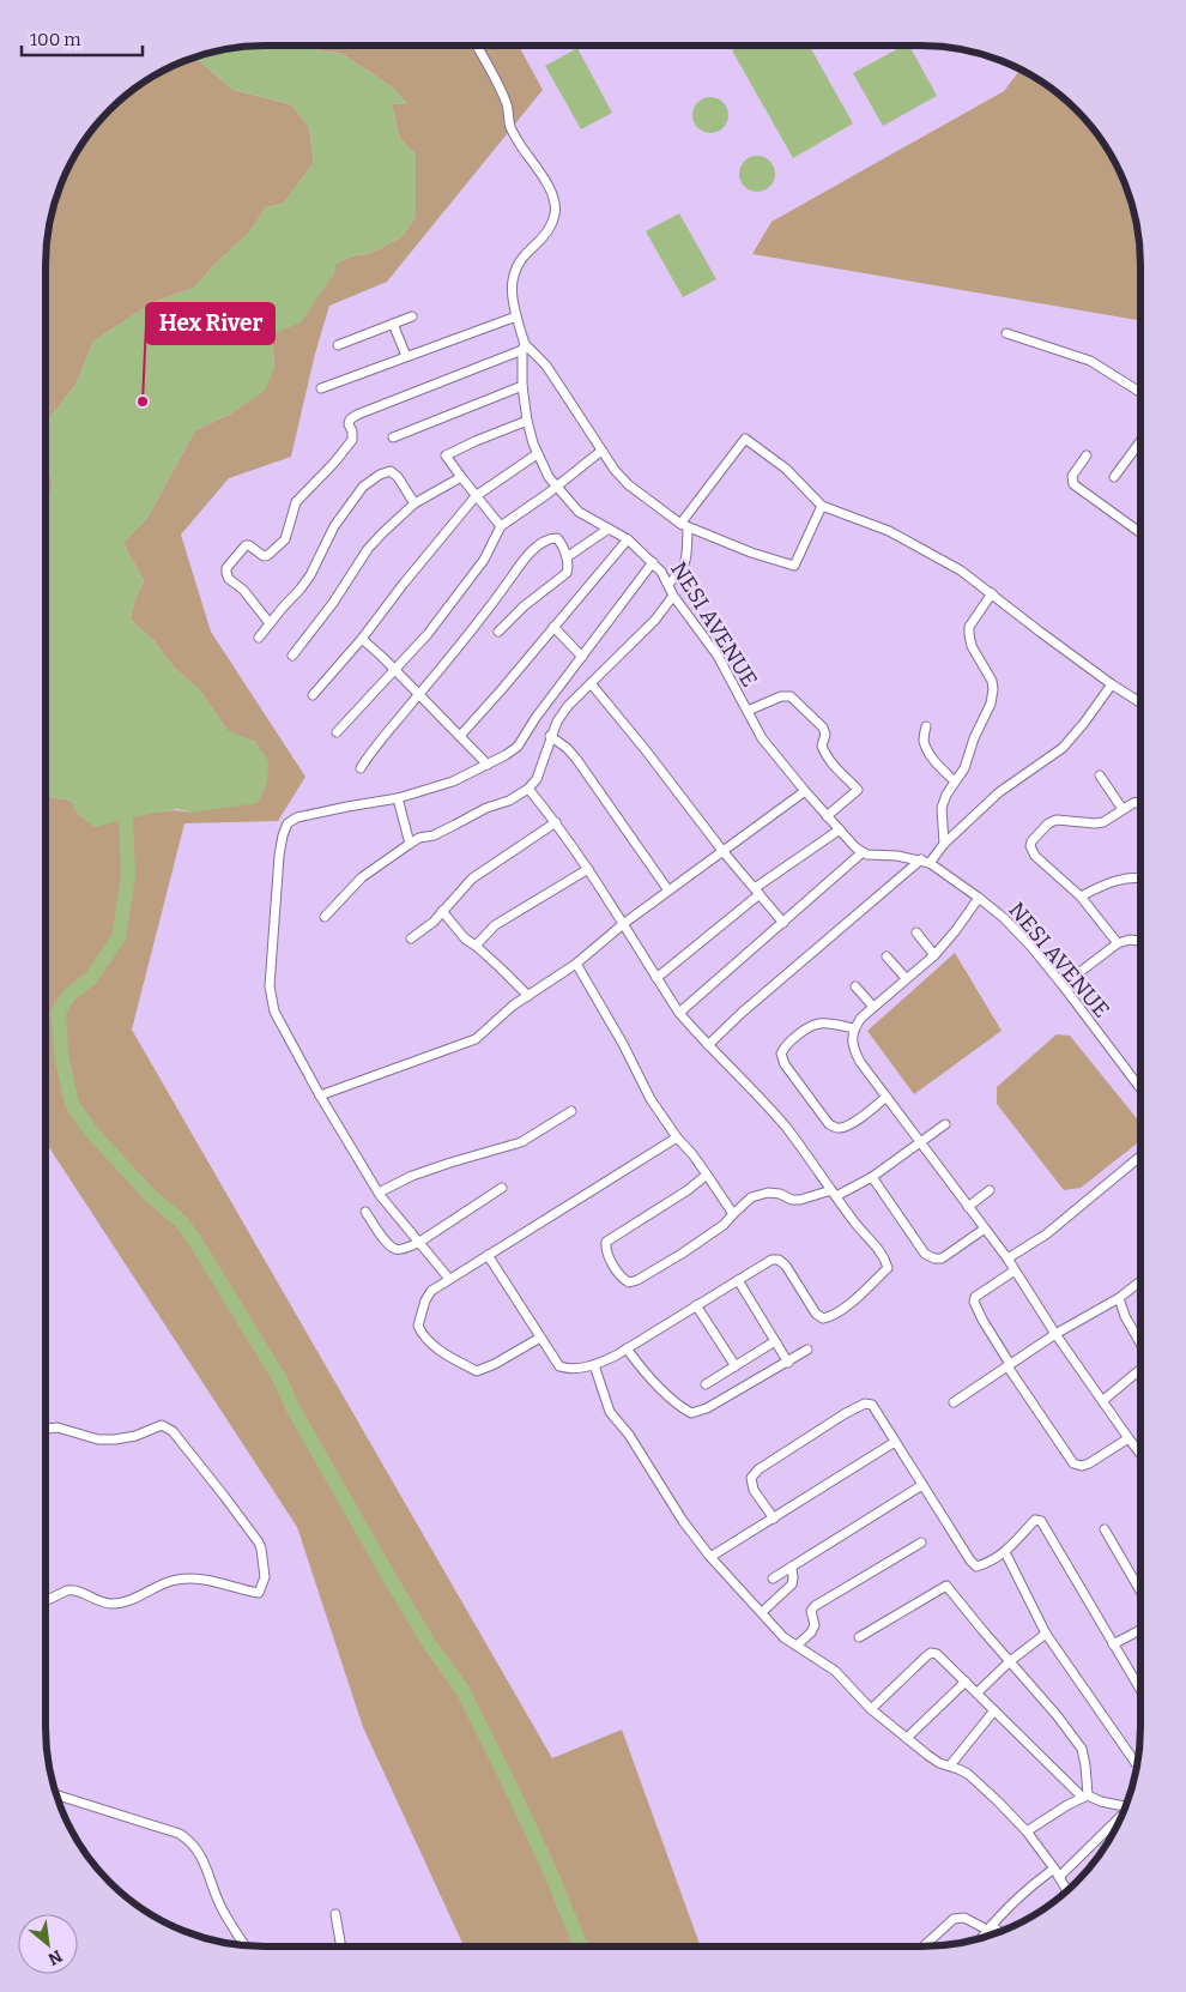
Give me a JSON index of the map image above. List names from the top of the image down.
{
  "streets": {
    "street": ["NESI AVENUE"]
  },
  "places": ["Hex River"],
  "scale_bar": "100 m",
  "north": "bottom right"
}
